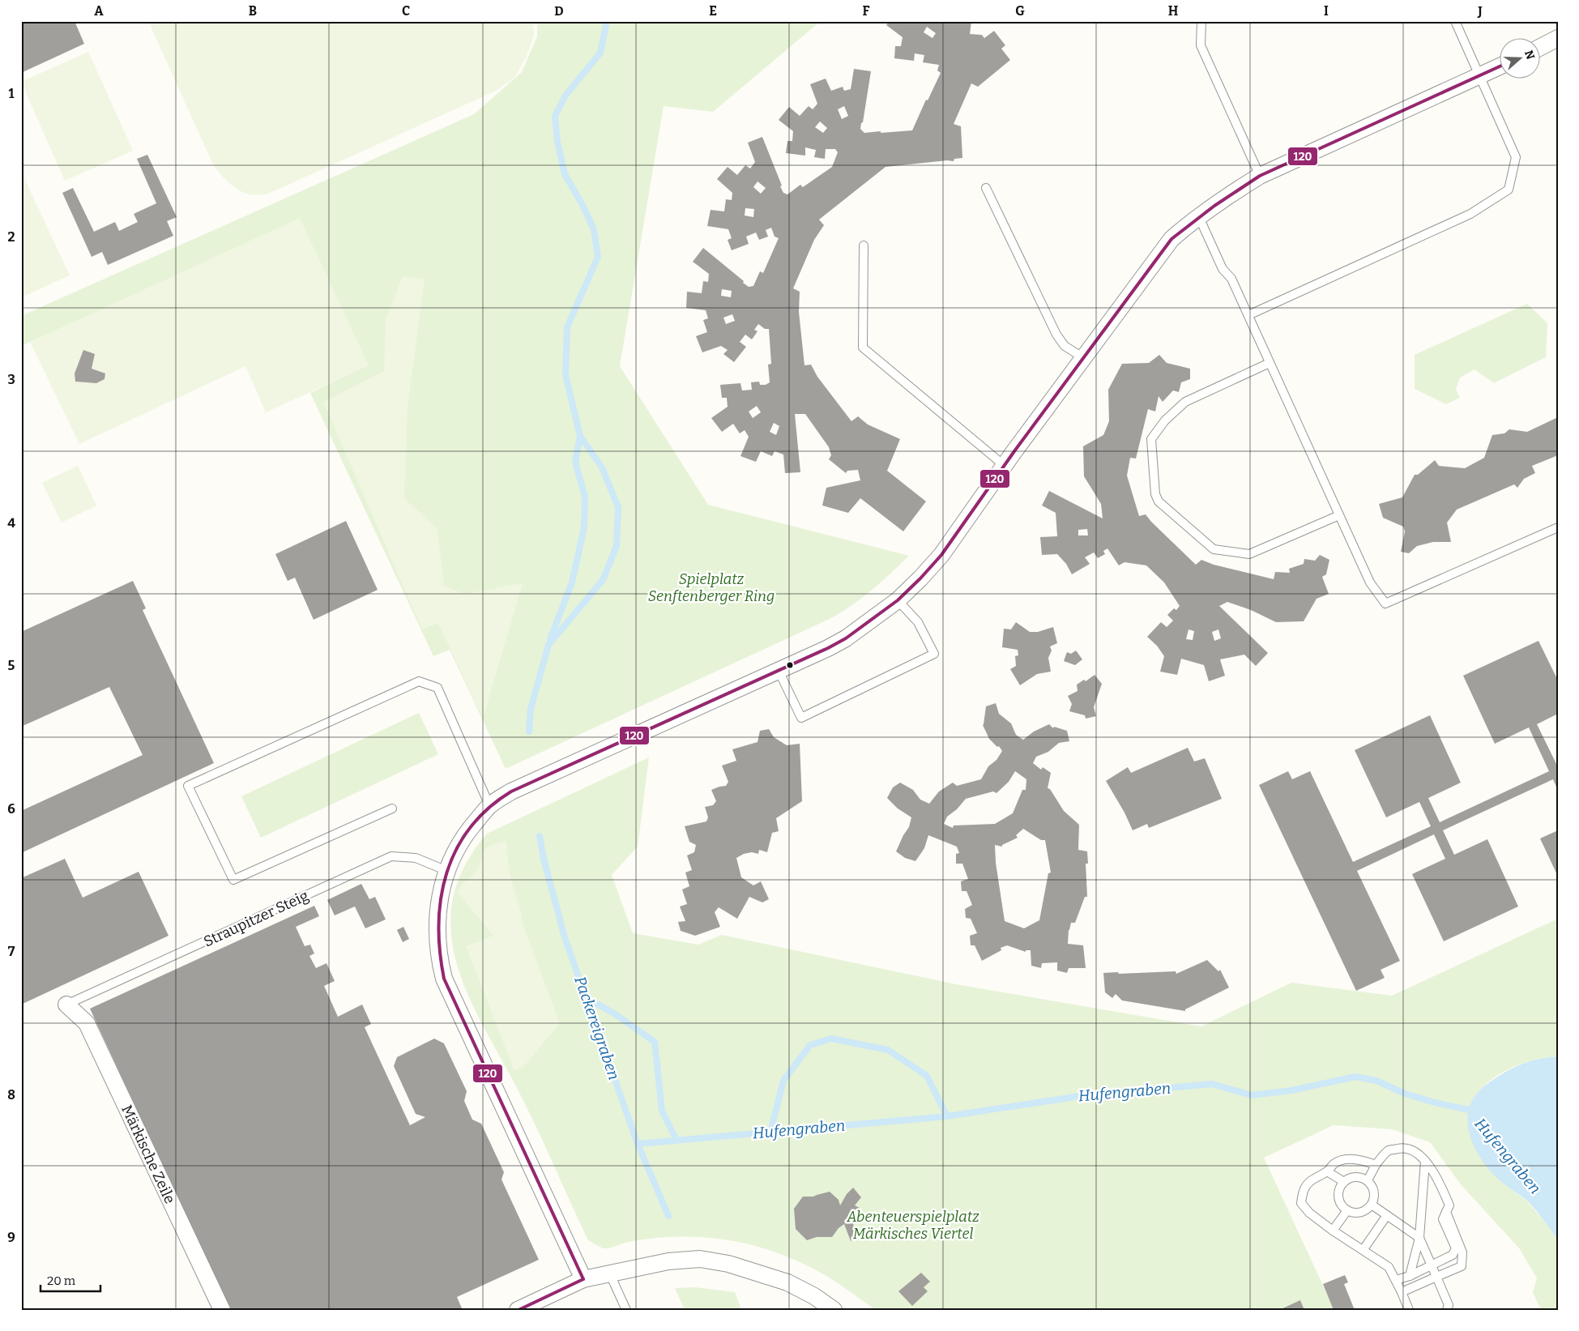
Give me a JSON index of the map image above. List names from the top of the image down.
{
  "streets": {
    "street": ["Märkische Zeile"],
    "lane": ["Straupitzer Steig"]
  },
  "crossings": [
    ["Straupitzer Steig", "Märkische Zeile"]
  ],
  "water": ["Packereigraben", "Hufengraben"],
  "parks": ["Spielplatz Senftenberger Ring", "Abenteuerspielplatz Märkisches Viertel"],
  "lines": ["transit line 120"],
  "scale_bar": "20 m",
  "north": "right",
  "grid": {
    "columns": [
      "A",
      "B",
      "C",
      "D",
      "E",
      "F",
      "G",
      "H",
      "I",
      "J"
    ],
    "rows": [
      "1",
      "2",
      "3",
      "4",
      "5",
      "6",
      "7",
      "8",
      "9"
    ]
  }
}
